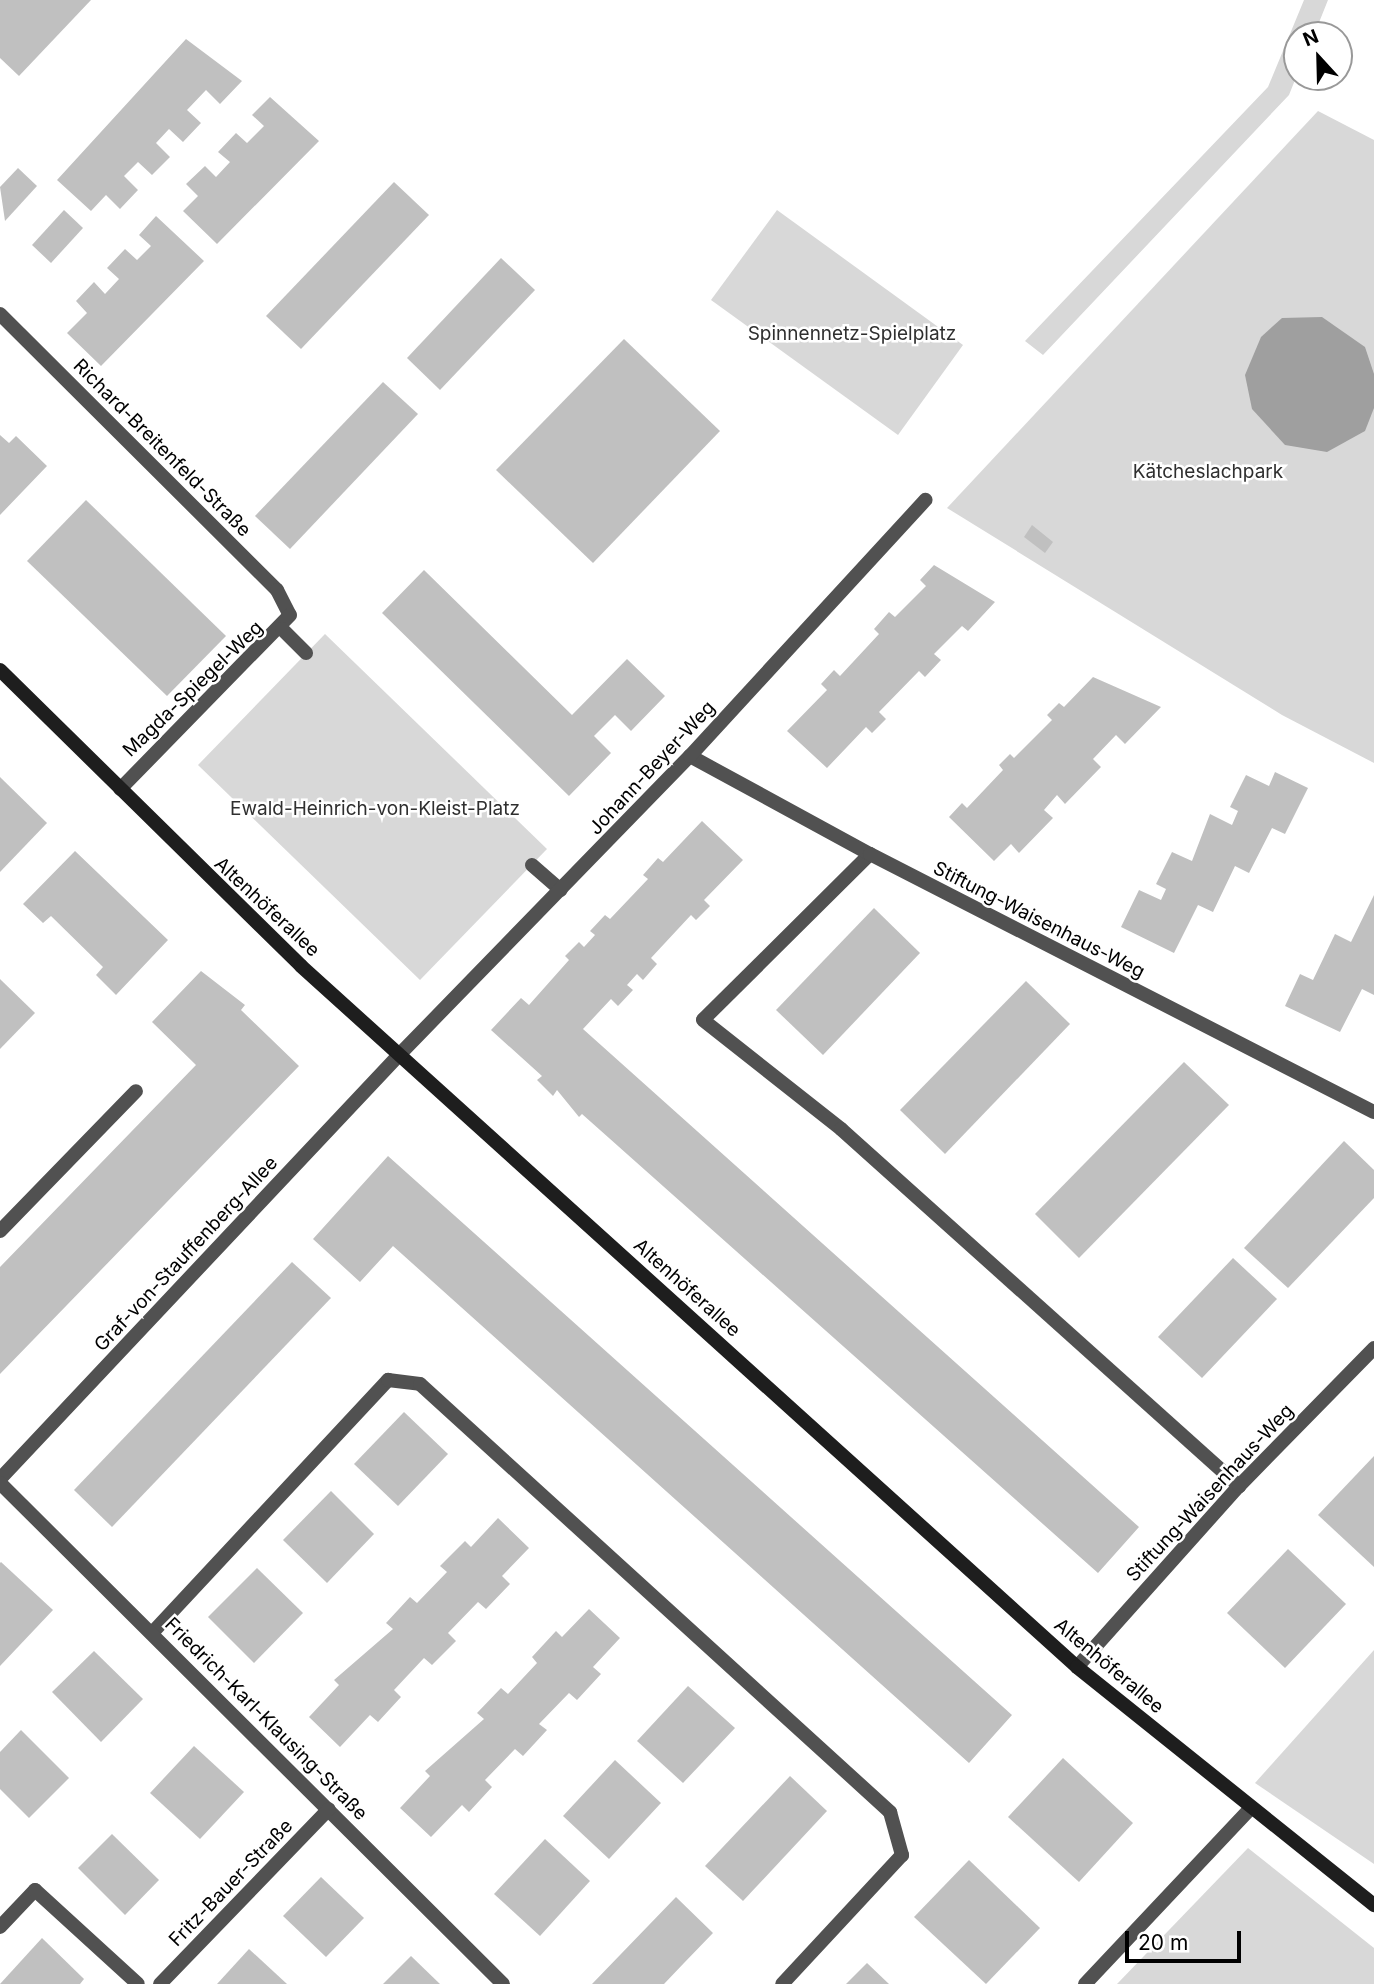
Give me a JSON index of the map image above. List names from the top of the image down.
{
  "streets": {
    "street": [
      "Richard-Breitenfeld-Straße",
      "Magda-Spiegel-Weg",
      "Johann-Beyer-Weg",
      "Altenhöferallee",
      "Stiftung-Waisenhaus-Weg",
      "Graf-von-Stauffenberg-Allee",
      "Friedrich-Karl-Klausing-Straße",
      "Fritz-Bauer-Straße"
    ]
  },
  "crossings": [
    ["Richard-Breitenfeld-Straße", "Magda-Spiegel-Weg"],
    ["Magda-Spiegel-Weg", "Altenhöferallee"],
    ["Johann-Beyer-Weg", "Altenhöferallee"],
    ["Johann-Beyer-Weg", "Stiftung-Waisenhaus-Weg"],
    ["Johann-Beyer-Weg", "Graf-von-Stauffenberg-Allee"],
    ["Altenhöferallee", "Stiftung-Waisenhaus-Weg"],
    ["Altenhöferallee", "Graf-von-Stauffenberg-Allee"],
    ["Graf-von-Stauffenberg-Allee", "Friedrich-Karl-Klausing-Straße"],
    ["Friedrich-Karl-Klausing-Straße", "Fritz-Bauer-Straße"]
  ],
  "parks": ["Spinnennetz-Spielplatz", "Kätcheslachpark", "Ewald-Heinrich-von-Kleist-Platz"],
  "scale_bar": "20 m",
  "north": "top"
}
